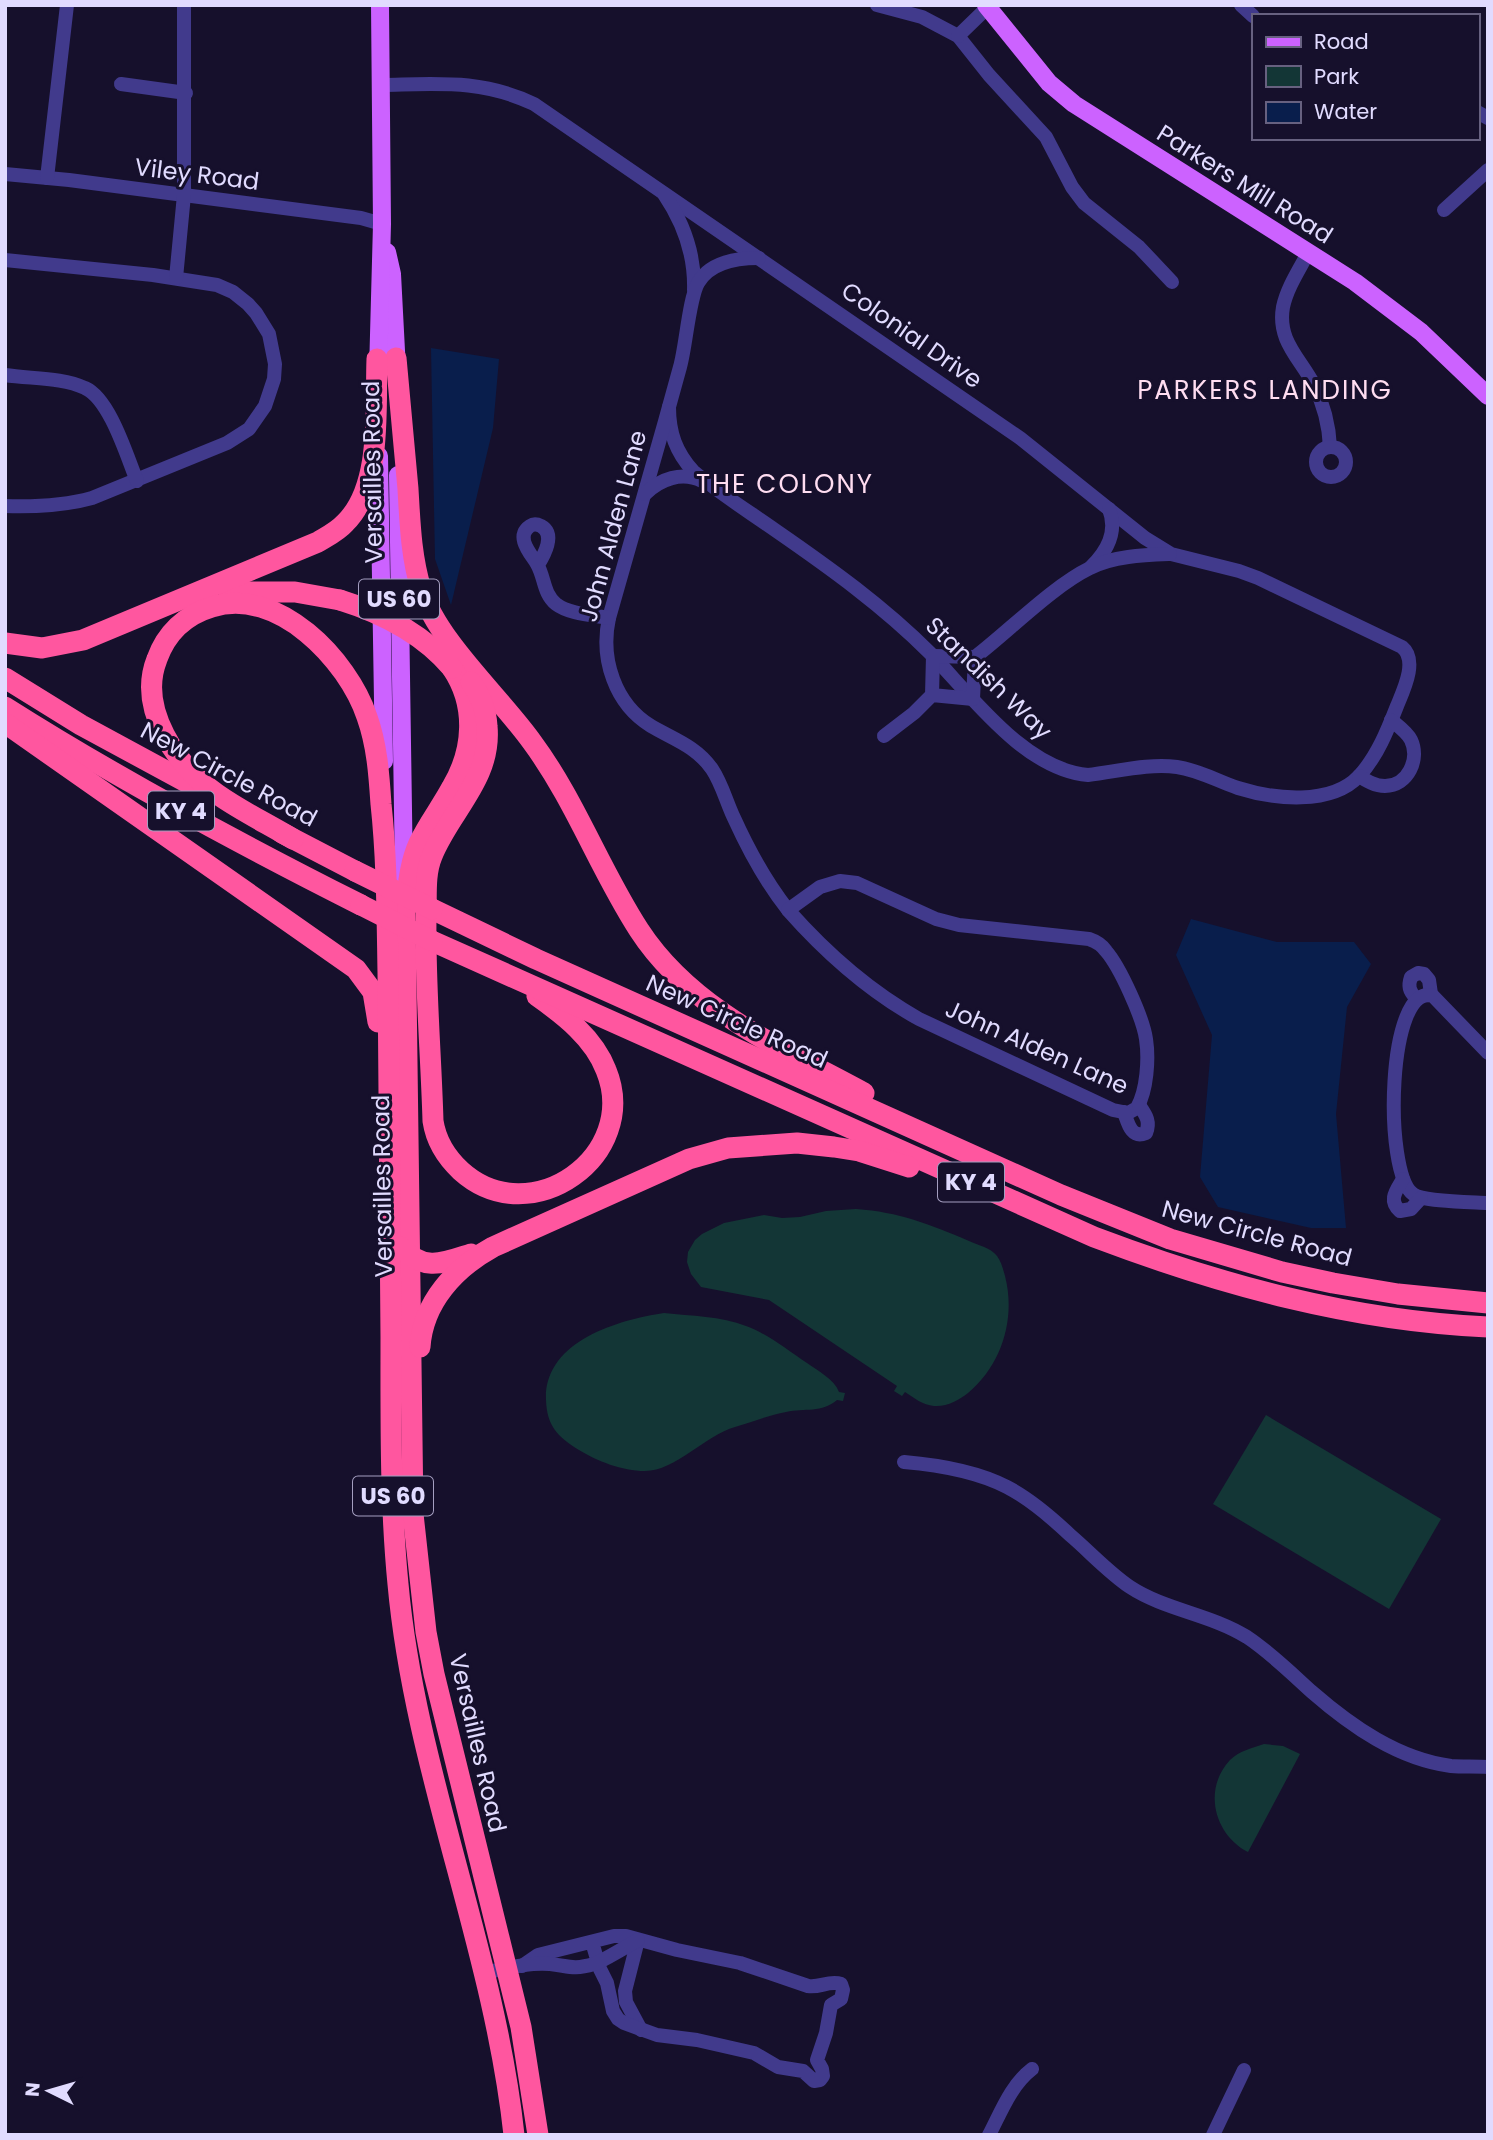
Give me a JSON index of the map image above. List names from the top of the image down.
{
  "streets": {
    "highway": [
      "Versailles Road",
      "US 60",
      "New Circle Road",
      "KY 4"
    ],
    "main road": ["Parkers Mill Road"],
    "street": [
      "Viley Road",
      "Colonial Drive",
      "John Alden Lane",
      "Standish Way"
    ]
  },
  "crossings": [
    ["Viley Road", "Versailles Road"],
    ["Colonial Drive", "Versailles Road"],
    ["Colonial Drive", "John Alden Lane"],
    ["Colonial Drive", "Standish Way"],
    ["John Alden Lane", "Standish Way"]
  ],
  "districts": ["PARKERS LANDING", "THE COLONY"],
  "legend": ["Road", "Park", "Water"],
  "north": "left"
}
